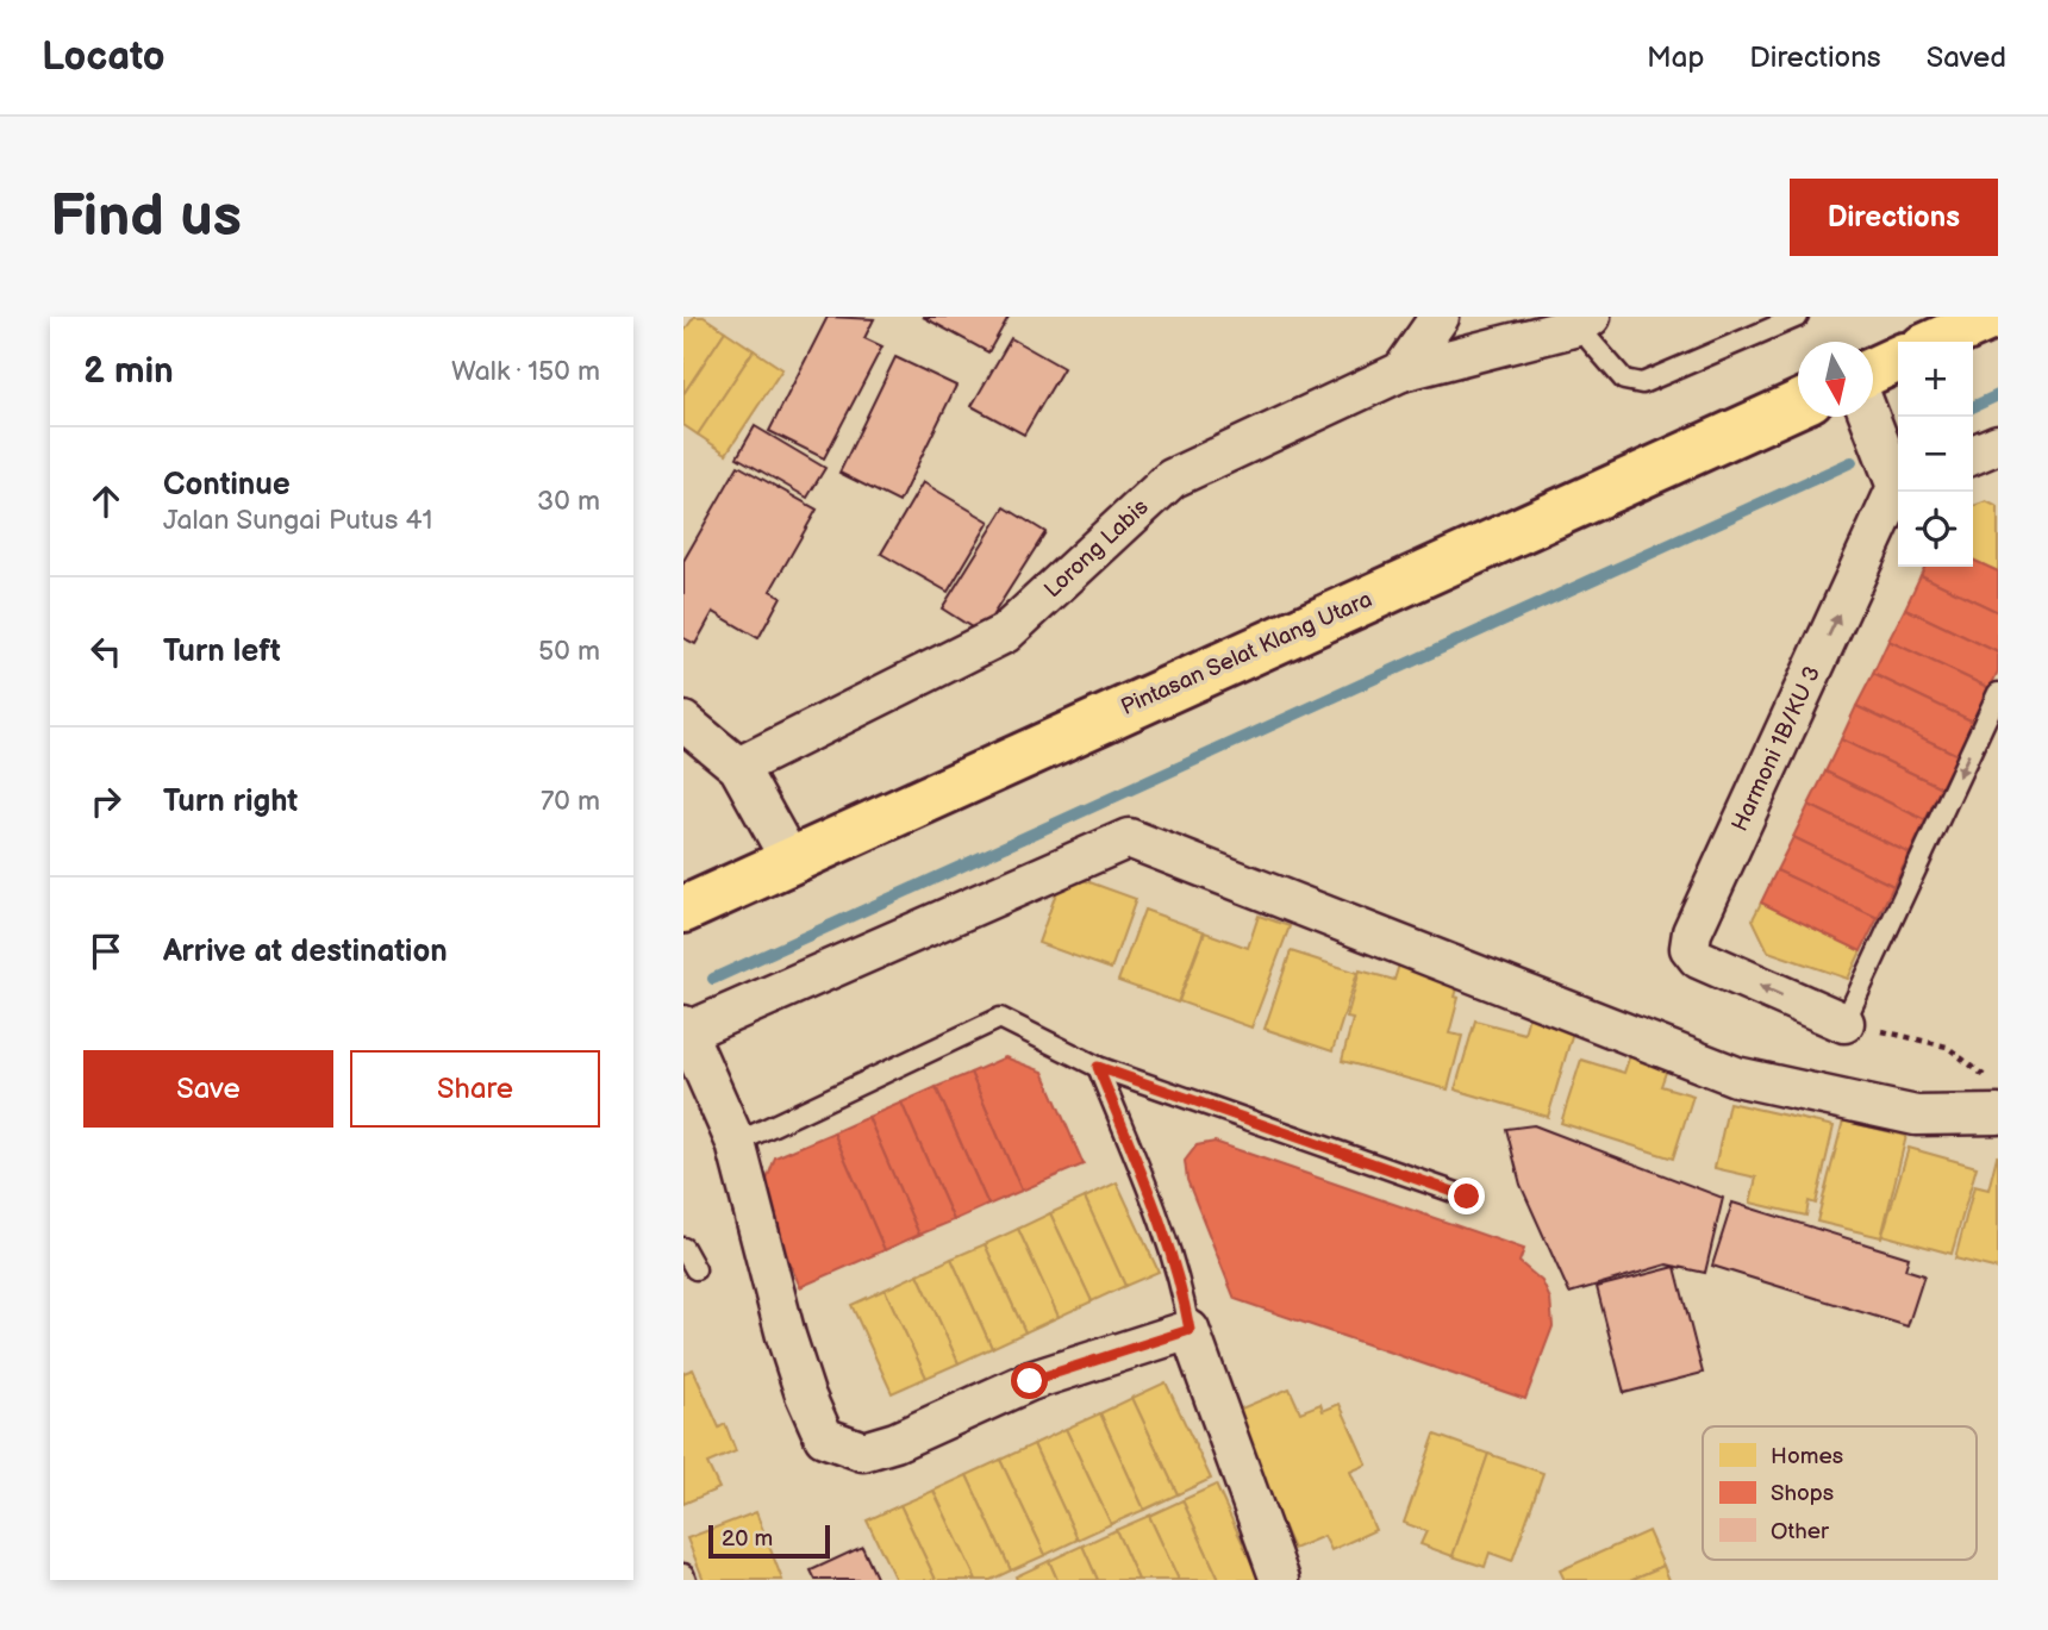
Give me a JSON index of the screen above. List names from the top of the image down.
{
  "streets": {
    "highway": ["Pintasan Selat Klang Utara"],
    "street": ["Lorong Labis", "Harmoni 1B/KU 3"]
  },
  "legend": ["Homes", "Shops", "Other"],
  "scale_bar": "20 m",
  "north": "bottom",
  "page": {
    "header": "Locato",
    "nav": ["Map", "Directions", "Saved"],
    "buttons": [
      "Directions",
      ["Save", "Share"]
    ],
    "title": "Find us",
    "heading": ["2 min", "Walk · 150 m"],
    "map_buttons": ["+", "−"],
    "list": [
      ["Continue", "Jalan Sungai Putus 41", "30 m"],
      ["Turn left", "50 m"],
      ["Turn right", "70 m"],
      "Arrive at destination"
    ],
    "scale": "20 m"
  }
}
